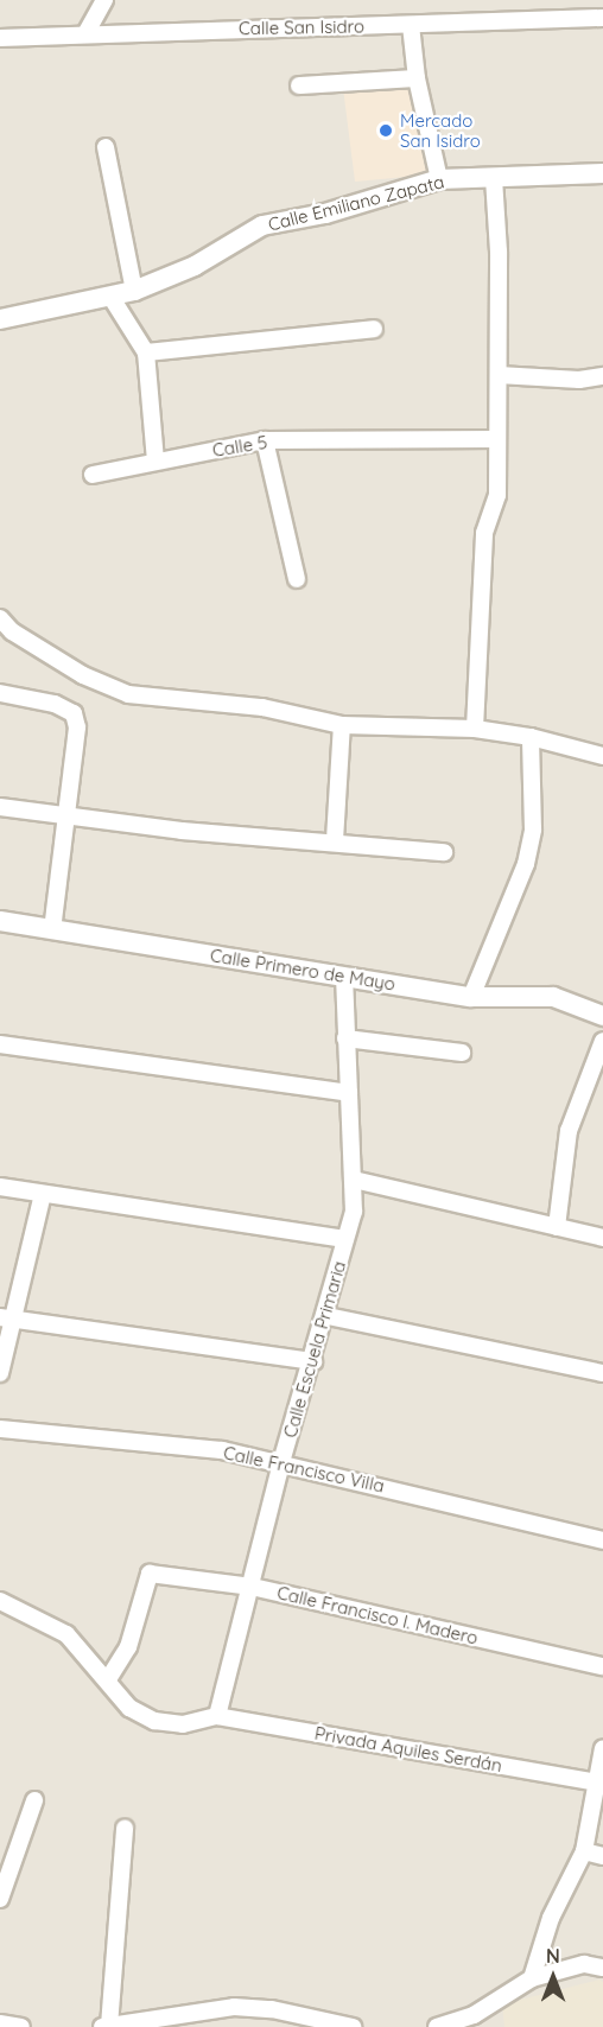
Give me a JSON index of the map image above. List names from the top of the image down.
{
  "streets": {
    "street": [
      "Calle San Isidro",
      "Calle Emiliano Zapata",
      "Calle 5",
      "Calle Primero de Mayo",
      "Calle Escuela Primaria",
      "Calle Francisco Villa",
      "Calle Francisco I. Madero",
      "Privada Aquiles Serdán"
    ]
  },
  "crossings": [
    ["Calle Primero de Mayo", "Calle Escuela Primaria"],
    ["Calle Escuela Primaria", "Calle Francisco Villa"],
    ["Calle Escuela Primaria", "Calle Francisco I. Madero"],
    ["Calle Escuela Primaria", "Privada Aquiles Serdán"]
  ],
  "places": ["Mercado San Isidro"],
  "north": "top"
}
